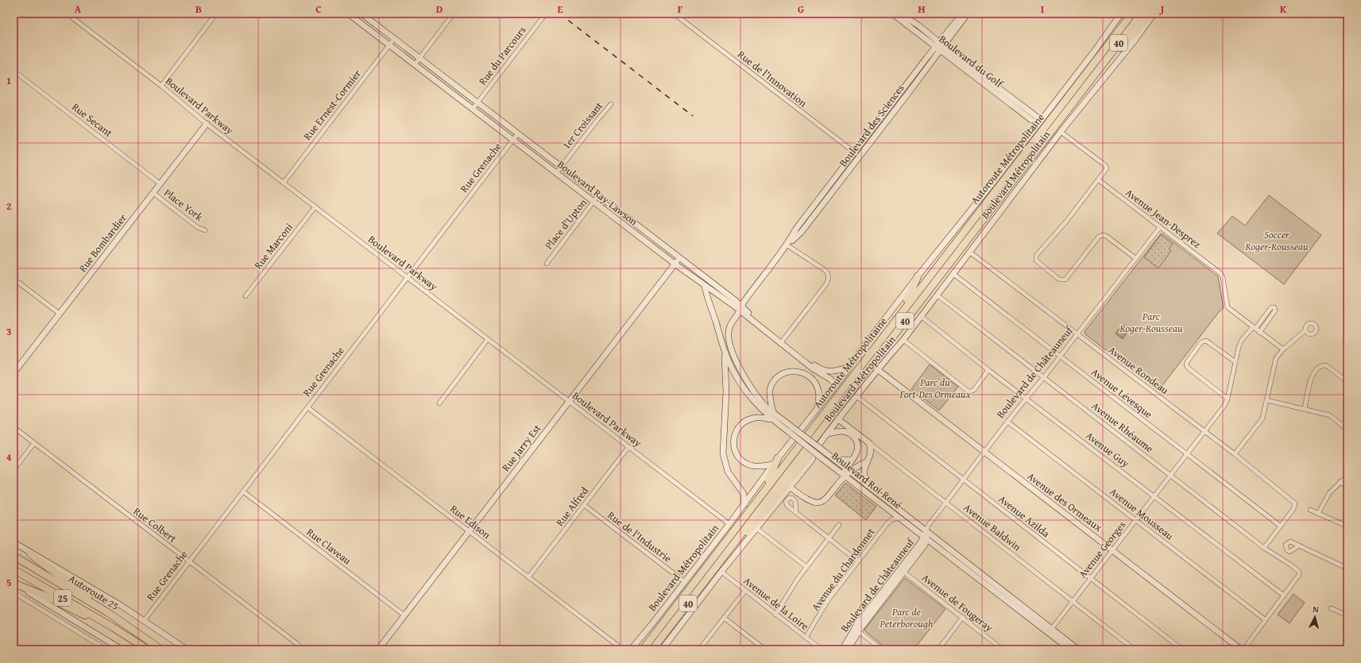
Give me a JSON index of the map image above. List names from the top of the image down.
{
  "streets": {
    "highway": [
      "40",
      "Autoroute Métropolitaine",
      "Autoroute 25",
      "25"
    ],
    "street": [
      "Rue du Parcours",
      "Boulevard du Golf",
      "Rue de l'Innovation",
      "Rue Ernest-Cormier",
      "Boulevard Parkway",
      "Rue Secant",
      "1er Croissant",
      "Boulevard des Sciences",
      "Rue Grenache",
      "Boulevard Métropolitain",
      "Boulevard Ray-Lawson",
      "Place York",
      "Avenue Jean-Desprez",
      "Place d'Upton",
      "Rue Bombardier",
      "Rue Marconi",
      "Avenue Rondeau",
      "Boulevard de Châteauneuf",
      "Avenue Lévesque",
      "Avenue Rhéaume",
      "Rue Jarry Est",
      "Avenue Guy",
      "Boulevard Roi-René",
      "Avenue des Ormeaux",
      "Rue Alfred",
      "Avenue Mousseau",
      "Avenue Azilda",
      "Rue Edison",
      "Rue Colbert",
      "Avenue Baldwin",
      "Rue de l'Industrie",
      "Rue Claveau",
      "Avenue Georges",
      "Avenue du Chardonnet",
      "Avenue de Fougeray",
      "Avenue de la Loire"
    ]
  },
  "crossings": [
    ["Rue du Parcours", "Boulevard Ray-Lawson"],
    ["Boulevard du Golf", "Boulevard des Sciences"],
    ["Boulevard du Golf", "Boulevard Métropolitain"],
    ["Rue de l'Innovation", "Boulevard des Sciences"],
    ["Rue Ernest-Cormier", "Boulevard Parkway"],
    ["Rue Ernest-Cormier", "Boulevard Ray-Lawson"],
    ["Boulevard Parkway", "Rue Grenache"],
    ["Boulevard Parkway", "Boulevard Métropolitain"],
    ["Boulevard Parkway", "Rue Bombardier"],
    ["Boulevard Parkway", "Rue Marconi"],
    ["Boulevard Parkway", "Rue Jarry Est"],
    ["Boulevard Parkway", "Rue Alfred"],
    ["Rue Secant", "Rue Bombardier"],
    ["1er Croissant", "Boulevard Ray-Lawson"],
    ["Boulevard des Sciences", "Boulevard Ray-Lawson"],
    ["Boulevard des Sciences", "Boulevard Roi-René"],
    ["Rue Grenache", "Boulevard Ray-Lawson"],
    ["Rue Grenache", "Rue Edison"],
    ["Rue Grenache", "Rue Colbert"],
    ["Rue Grenache", "Rue Claveau"],
    ["Boulevard Métropolitain", "Boulevard Ray-Lawson"],
    ["Boulevard Métropolitain", "Avenue Rondeau"],
    ["Boulevard Métropolitain", "Avenue Lévesque"],
    ["Boulevard Métropolitain", "Avenue Rhéaume"],
    ["Boulevard Métropolitain", "Avenue Guy"],
    ["Boulevard Métropolitain", "Avenue des Ormeaux"],
    ["Boulevard Métropolitain", "Avenue Azilda"],
    ["Boulevard Métropolitain", "Avenue Baldwin"],
    ["Boulevard Métropolitain", "Rue de l'Industrie"],
    ["Boulevard Métropolitain", "Avenue de la Loire"],
    ["Boulevard Ray-Lawson", "Place d'Upton"],
    ["Boulevard Ray-Lawson", "Rue Jarry Est"],
    ["Boulevard Ray-Lawson", "Boulevard Roi-René"],
    ["Place York", "Rue Bombardier"],
    ["Avenue Jean-Desprez", "Boulevard de Châteauneuf"],
    ["Avenue Jean-Desprez", "Avenue Georges"],
    ["Avenue Rondeau", "Boulevard de Châteauneuf"],
    ["Avenue Rondeau", "Avenue Lévesque"],
    ["Avenue Rondeau", "Avenue Georges"],
    ["Boulevard de Châteauneuf", "Avenue Lévesque"],
    ["Boulevard de Châteauneuf", "Avenue Rhéaume"],
    ["Boulevard de Châteauneuf", "Avenue Guy"],
    ["Boulevard de Châteauneuf", "Boulevard Roi-René"],
    ["Boulevard de Châteauneuf", "Avenue des Ormeaux"],
    ["Boulevard de Châteauneuf", "Avenue Mousseau"],
    ["Boulevard de Châteauneuf", "Avenue Azilda"],
    ["Boulevard de Châteauneuf", "Avenue Baldwin"],
    ["Boulevard de Châteauneuf", "Avenue de Fougeray"],
    ["Avenue Lévesque", "Avenue Georges"],
    ["Avenue Rhéaume", "Avenue Guy"],
    ["Avenue Rhéaume", "Avenue Georges"],
    ["Rue Jarry Est", "Rue Edison"],
    ["Rue Jarry Est", "Rue Claveau"],
    ["Avenue Guy", "Avenue Georges"],
    ["Boulevard Roi-René", "Avenue Georges"],
    ["Boulevard Roi-René", "Avenue du Chardonnet"],
    ["Avenue des Ormeaux", "Avenue Georges"],
    ["Rue Alfred", "Rue Edison"],
    ["Rue Alfred", "Rue de l'Industrie"],
    ["Avenue Mousseau", "Avenue Georges"],
    ["Avenue Azilda", "Avenue Georges"],
    ["Avenue Baldwin", "Avenue Georges"],
    ["Avenue du Chardonnet", "Avenue de la Loire"]
  ],
  "parks": [
    "Soccer Roger-Rousseau",
    "Parc Roger-Rousseau",
    "Parc du Fort-Des Ormeaux",
    "Parc de Peterborough"
  ],
  "north": "top",
  "grid": {
    "columns": [
      "A",
      "B",
      "C",
      "D",
      "E",
      "F",
      "G",
      "H",
      "I",
      "J",
      "K"
    ],
    "rows": [
      "1",
      "2",
      "3",
      "4",
      "5"
    ]
  }
}
